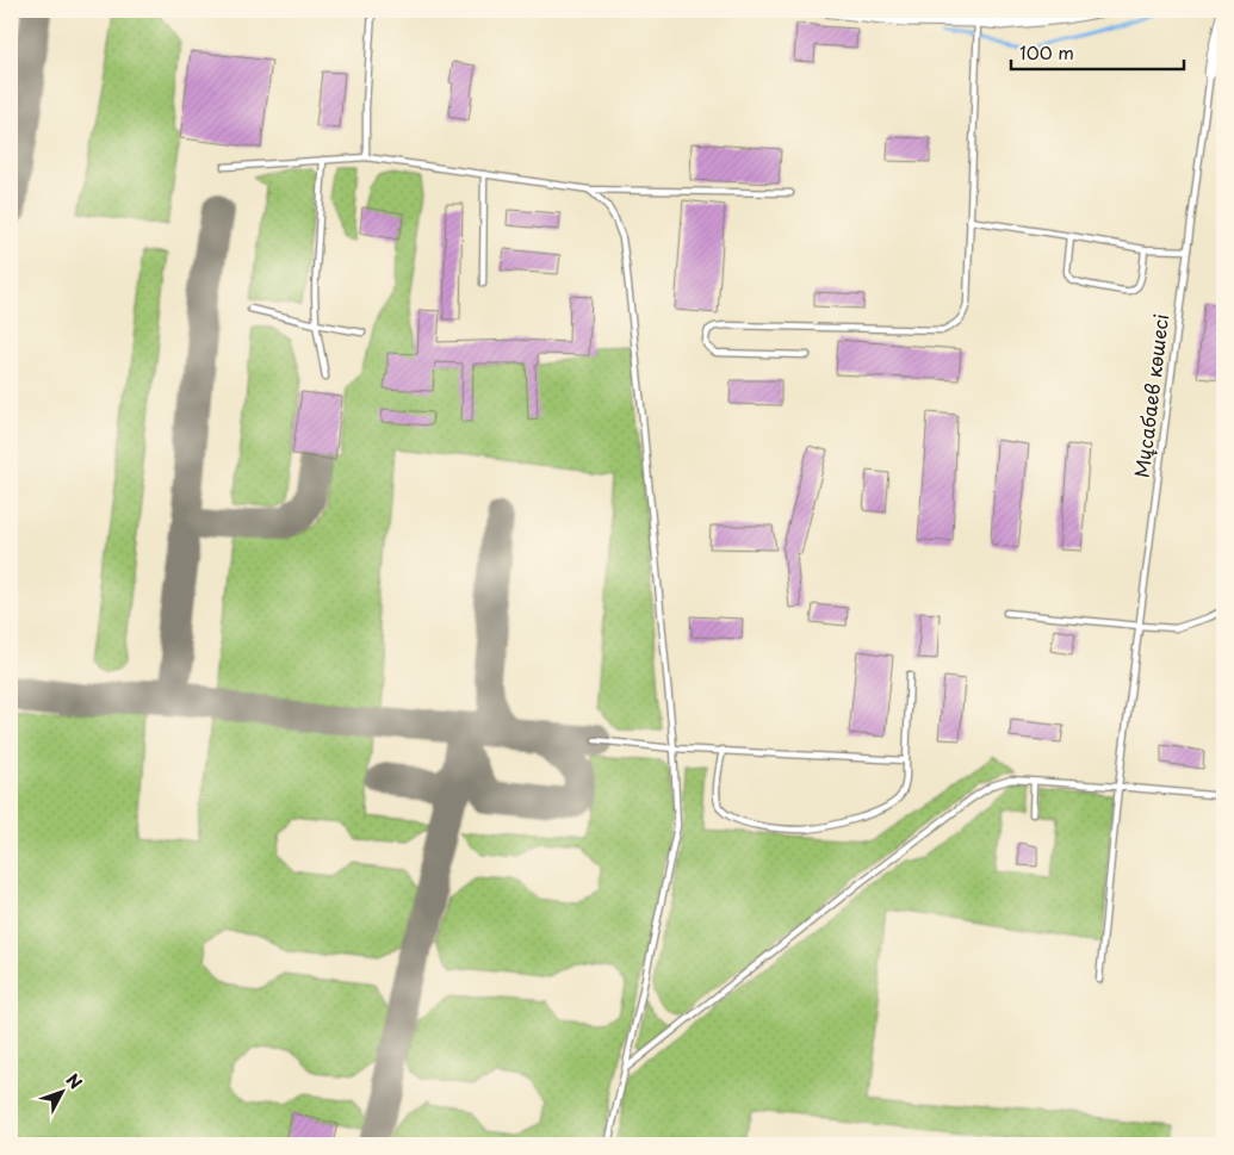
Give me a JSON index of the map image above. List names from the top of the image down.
{
  "streets": {
    "street": ["Мұсабаев көшесі"]
  },
  "scale_bar": "100 m",
  "north": "top right"
}
